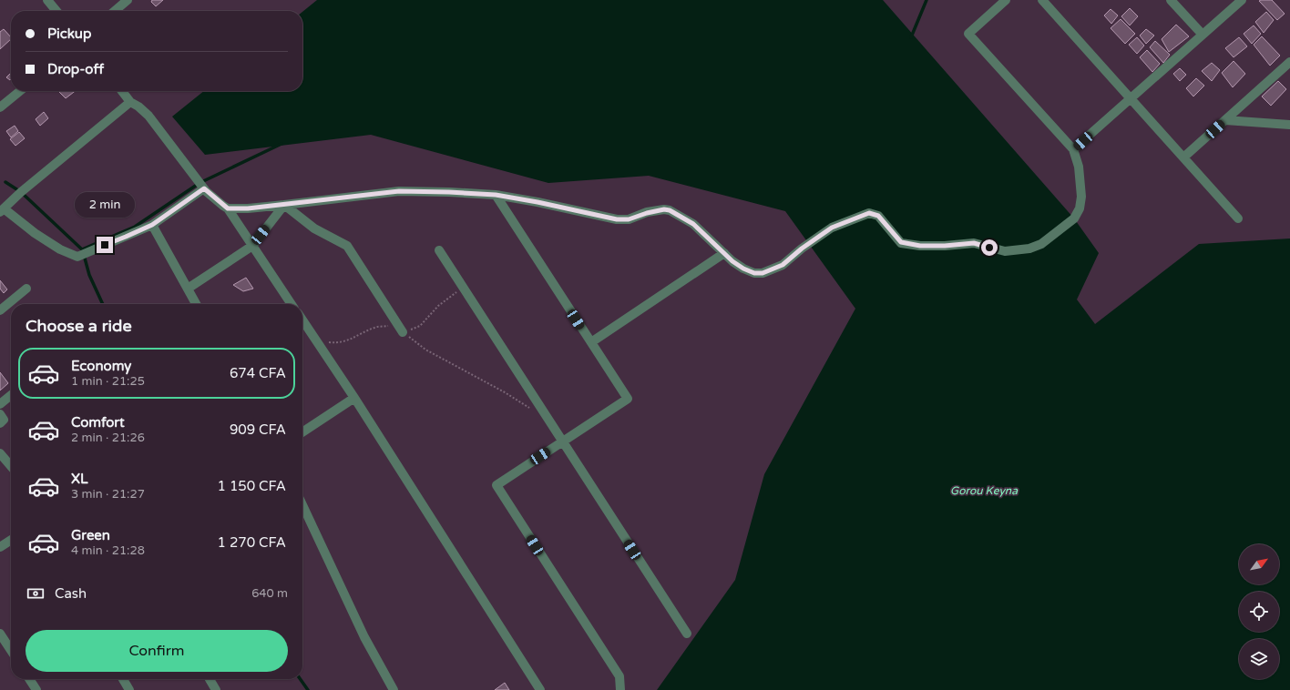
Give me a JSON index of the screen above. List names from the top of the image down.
{
  "water": ["Gorou Keyna"],
  "north": "top right",
  "page": {
    "banner": ["Pickup", "Drop-off"],
    "bubble": "2 min",
    "heading": "Choose a ride",
    "list": [
      {
        "name": "Economy",
        "note": "1 min · 21:25",
        "value": "674 CFA"
      },
      {
        "name": "Comfort",
        "note": "2 min · 21:26",
        "value": "909 CFA"
      },
      {
        "name": "XL",
        "note": "3 min · 21:27",
        "value": "1 150 CFA"
      },
      {
        "name": "Green",
        "note": "4 min · 21:28",
        "value": "1 270 CFA"
      }
    ],
    "pay": ["Cash", "640 m"],
    "buttons": "Confirm"
  }
}
